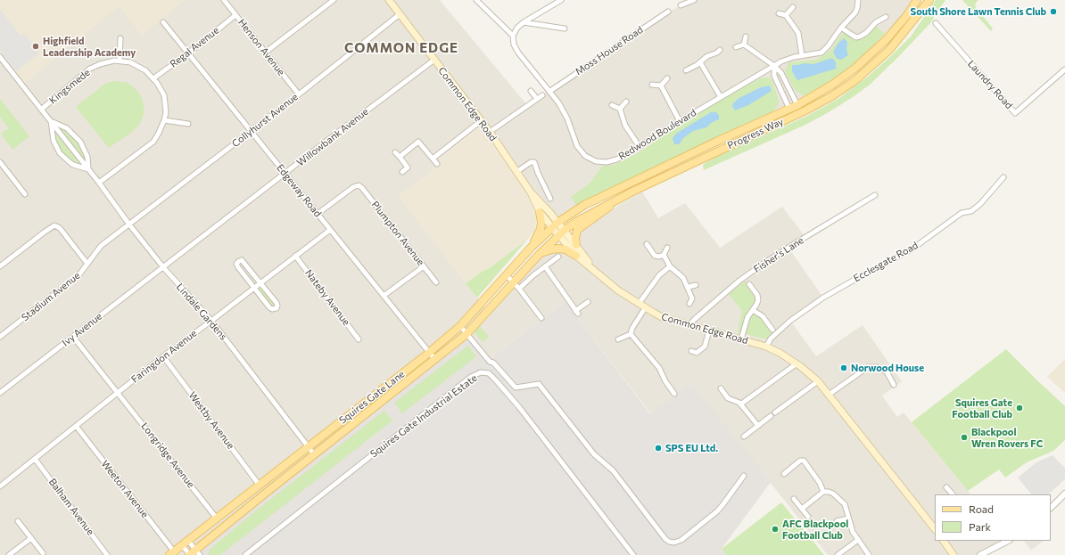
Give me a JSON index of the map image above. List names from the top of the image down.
{
  "streets": {
    "main road": ["Common Edge Road", "Progress Way", "Squires Gate Lane"],
    "street": [
      "Regal Avenue",
      "Henson Avenue",
      "Moss House Road",
      "Laundry Road",
      "Kingsmede",
      "Collyhurst Avenue",
      "Redwood Boulevard",
      "Willowbank Avenue",
      "Edgeway Road",
      "Plumpton Avenue",
      "Fisher's Lane",
      "Ecclesgate Road",
      "Stadium Avenue",
      "Nateby Avenue",
      "Lindale Gardens",
      "Ivy Avenue",
      "Faringdon Avenue",
      "Squires Gate Industrial Estate",
      "Westby Avenue",
      "Longridge Avenue",
      "Weeton Avenue",
      "Balham Avenue"
    ]
  },
  "crossings": [
    ["Regal Avenue", "Henson Avenue"],
    ["Regal Avenue", "Kingsmede"],
    ["Regal Avenue", "Edgeway Road"],
    ["Henson Avenue", "Collyhurst Avenue"],
    ["Moss House Road", "Redwood Boulevard"],
    ["Kingsmede", "Lindale Gardens"],
    ["Common Edge Road", "Collyhurst Avenue"],
    ["Common Edge Road", "Progress Way"],
    ["Common Edge Road", "Willowbank Avenue"],
    ["Common Edge Road", "Fisher's Lane"],
    ["Common Edge Road", "Ecclesgate Road"],
    ["Common Edge Road", "Squires Gate Lane"],
    ["Collyhurst Avenue", "Edgeway Road"],
    ["Collyhurst Avenue", "Stadium Avenue"],
    ["Collyhurst Avenue", "Lindale Gardens"],
    ["Progress Way", "Squires Gate Lane"],
    ["Willowbank Avenue", "Edgeway Road"],
    ["Willowbank Avenue", "Lindale Gardens"],
    ["Willowbank Avenue", "Ivy Avenue"],
    ["Edgeway Road", "Plumpton Avenue"],
    ["Edgeway Road", "Faringdon Avenue"],
    ["Edgeway Road", "Squires Gate Lane"],
    ["Stadium Avenue", "Lindale Gardens"],
    ["Nateby Avenue", "Faringdon Avenue"],
    ["Lindale Gardens", "Ivy Avenue"],
    ["Lindale Gardens", "Faringdon Avenue"],
    ["Lindale Gardens", "Squires Gate Lane"],
    ["Ivy Avenue", "Longridge Avenue"],
    ["Faringdon Avenue", "Westby Avenue"],
    ["Faringdon Avenue", "Longridge Avenue"],
    ["Faringdon Avenue", "Weeton Avenue"],
    ["Faringdon Avenue", "Balham Avenue"],
    ["Squires Gate Lane", "Westby Avenue"],
    ["Squires Gate Lane", "Longridge Avenue"],
    ["Squires Gate Lane", "Weeton Avenue"]
  ],
  "districts": ["COMMON EDGE"],
  "places": [
    "South Shore Lawn Tennis Club",
    "Highfield Leadership Academy",
    "Norwood House",
    "Squires Gate Football Club",
    "Blackpool Wren Rovers FC",
    "SPS EU Ltd.",
    "AFC Blackpool Football Club"
  ],
  "legend": ["Road", "Park"]
}
